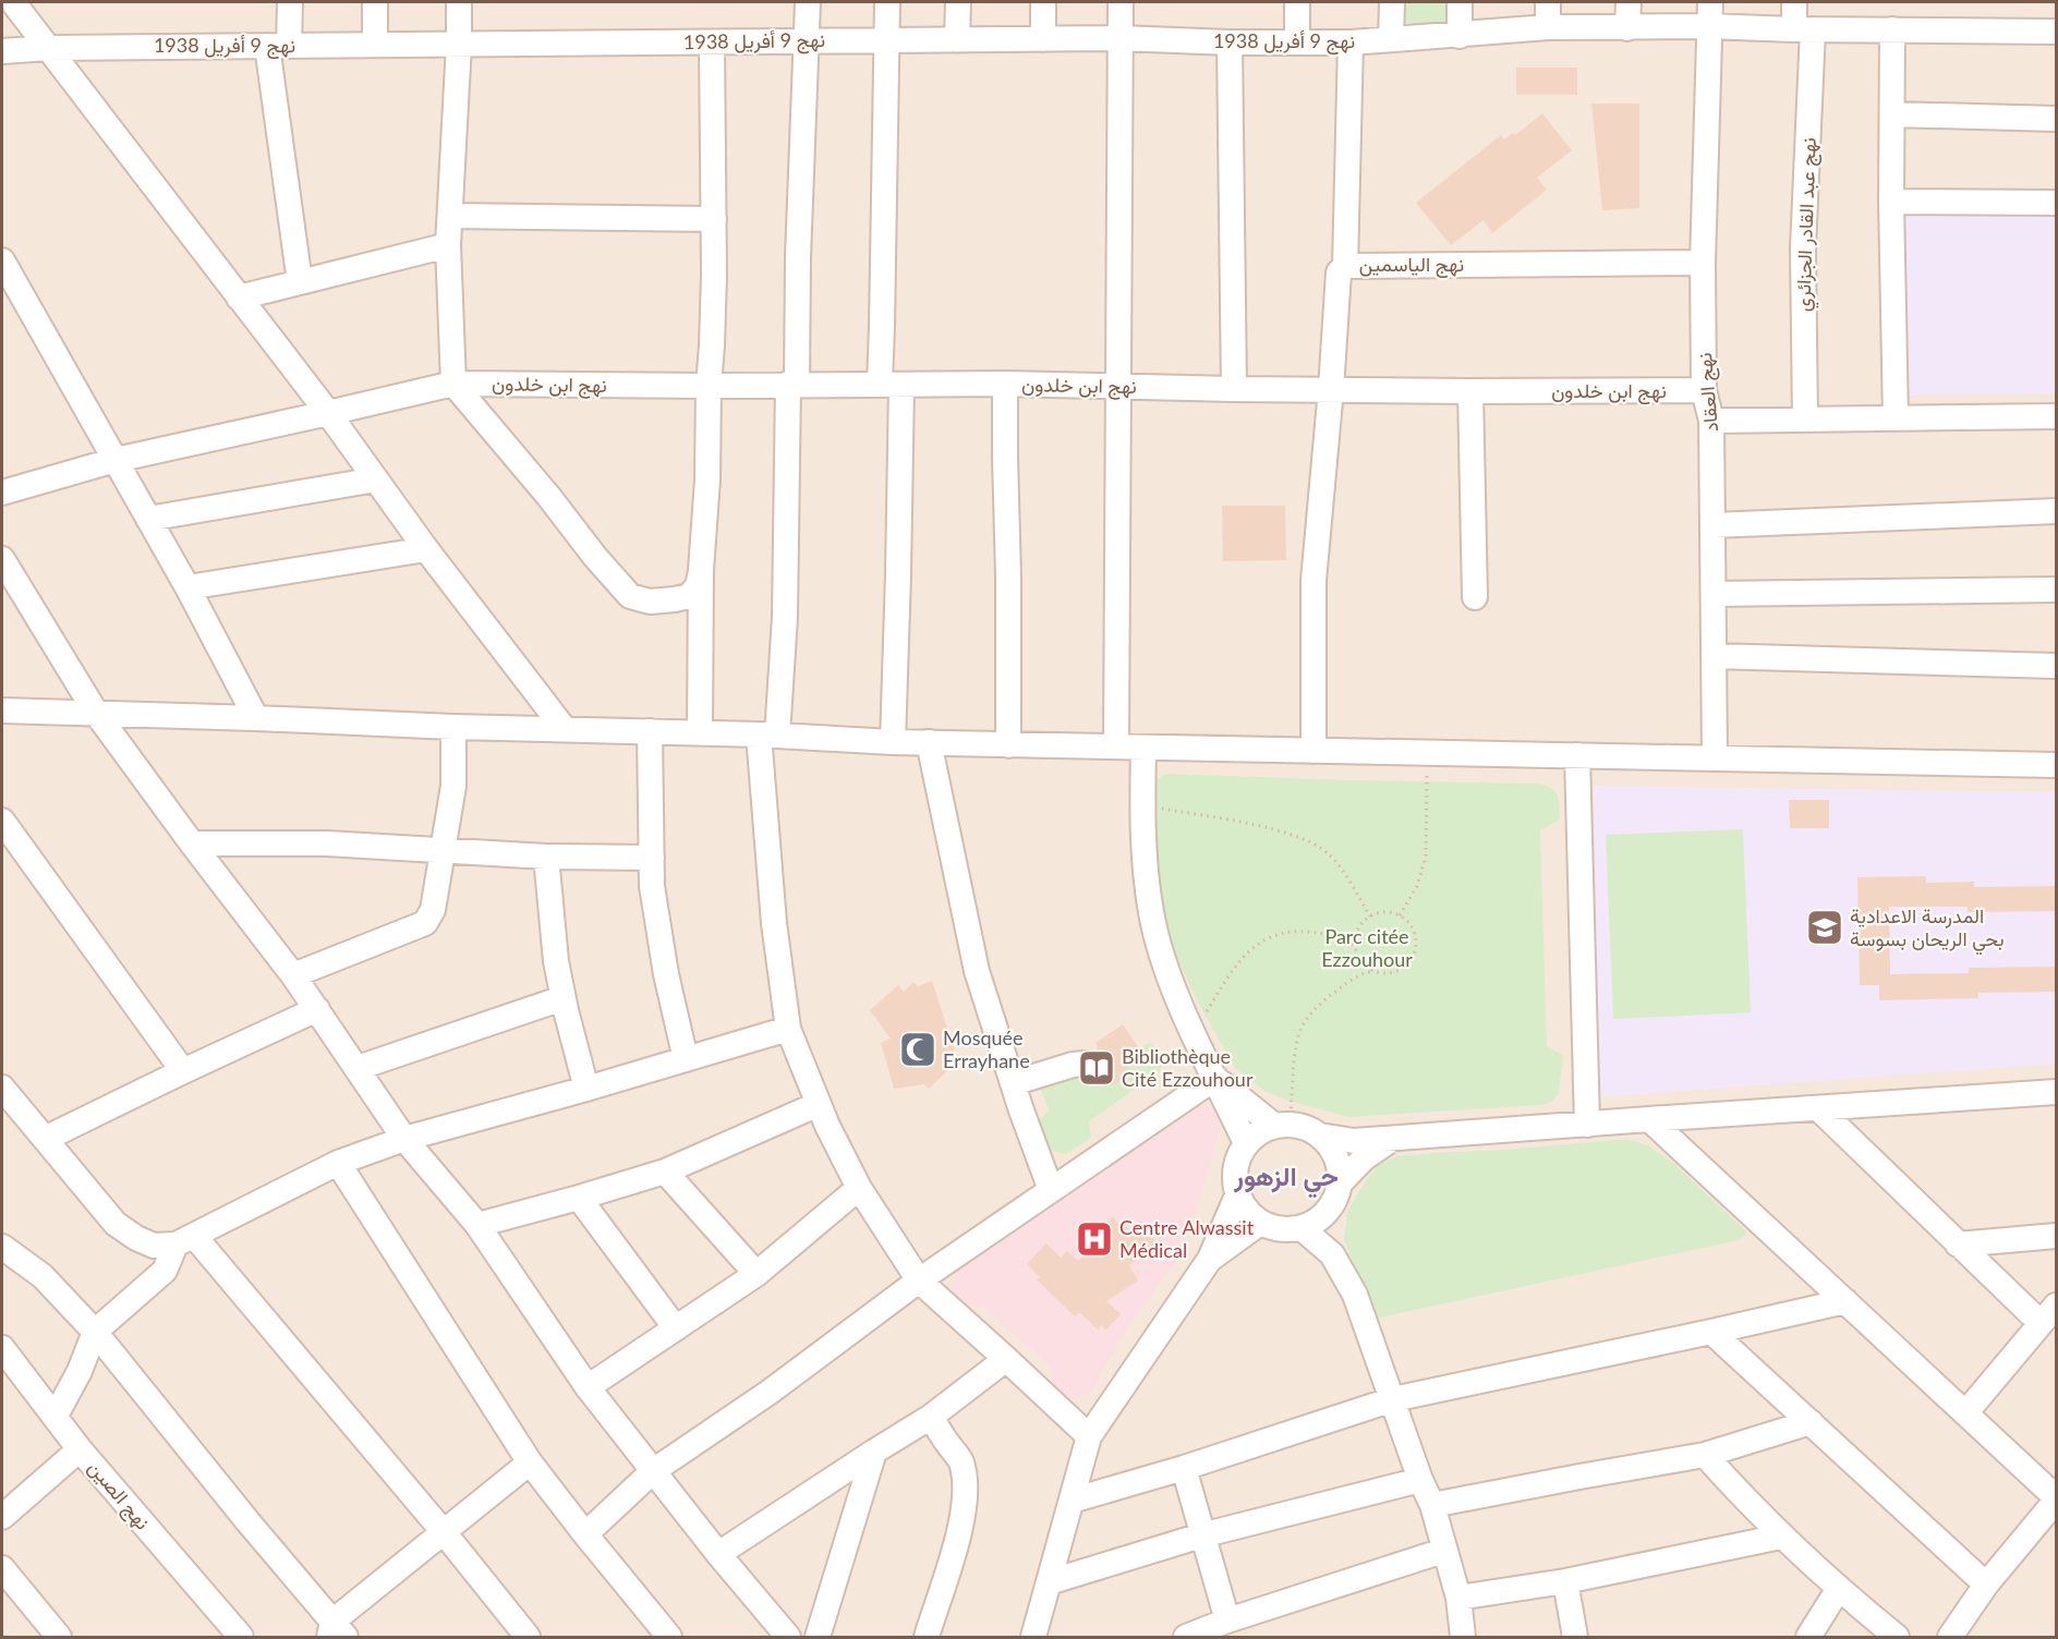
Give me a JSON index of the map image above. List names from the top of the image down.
{
  "streets": {
    "street": [
      "نهج 9 أفريل 1938",
      "نهج عبد القادر الجزائري",
      "نهج الياسمين",
      "نهج ابن خلدون",
      "نهج العقاد",
      "نهج الصين"
    ]
  },
  "crossings": [
    ["نهج 9 أفريل 1938", "نهج عبد القادر الجزائري"],
    ["نهج 9 أفريل 1938", "نهج الياسمين"],
    ["نهج 9 أفريل 1938", "نهج العقاد"],
    ["نهج الياسمين", "نهج العقاد"],
    ["نهج ابن خلدون", "نهج العقاد"]
  ],
  "districts": ["حي الزهور"],
  "parks": ["Parc citée Ezzouhour"],
  "places": {
    "school or university": ["المدرسة الاعدادية بحي الريحان بسوسة"],
    "mosque": ["Mosquée Errayhane"],
    "library": ["Bibliothèque Cité Ezzouhour"],
    "hospital": ["Centre Alwassit Médical"]
  }
}
